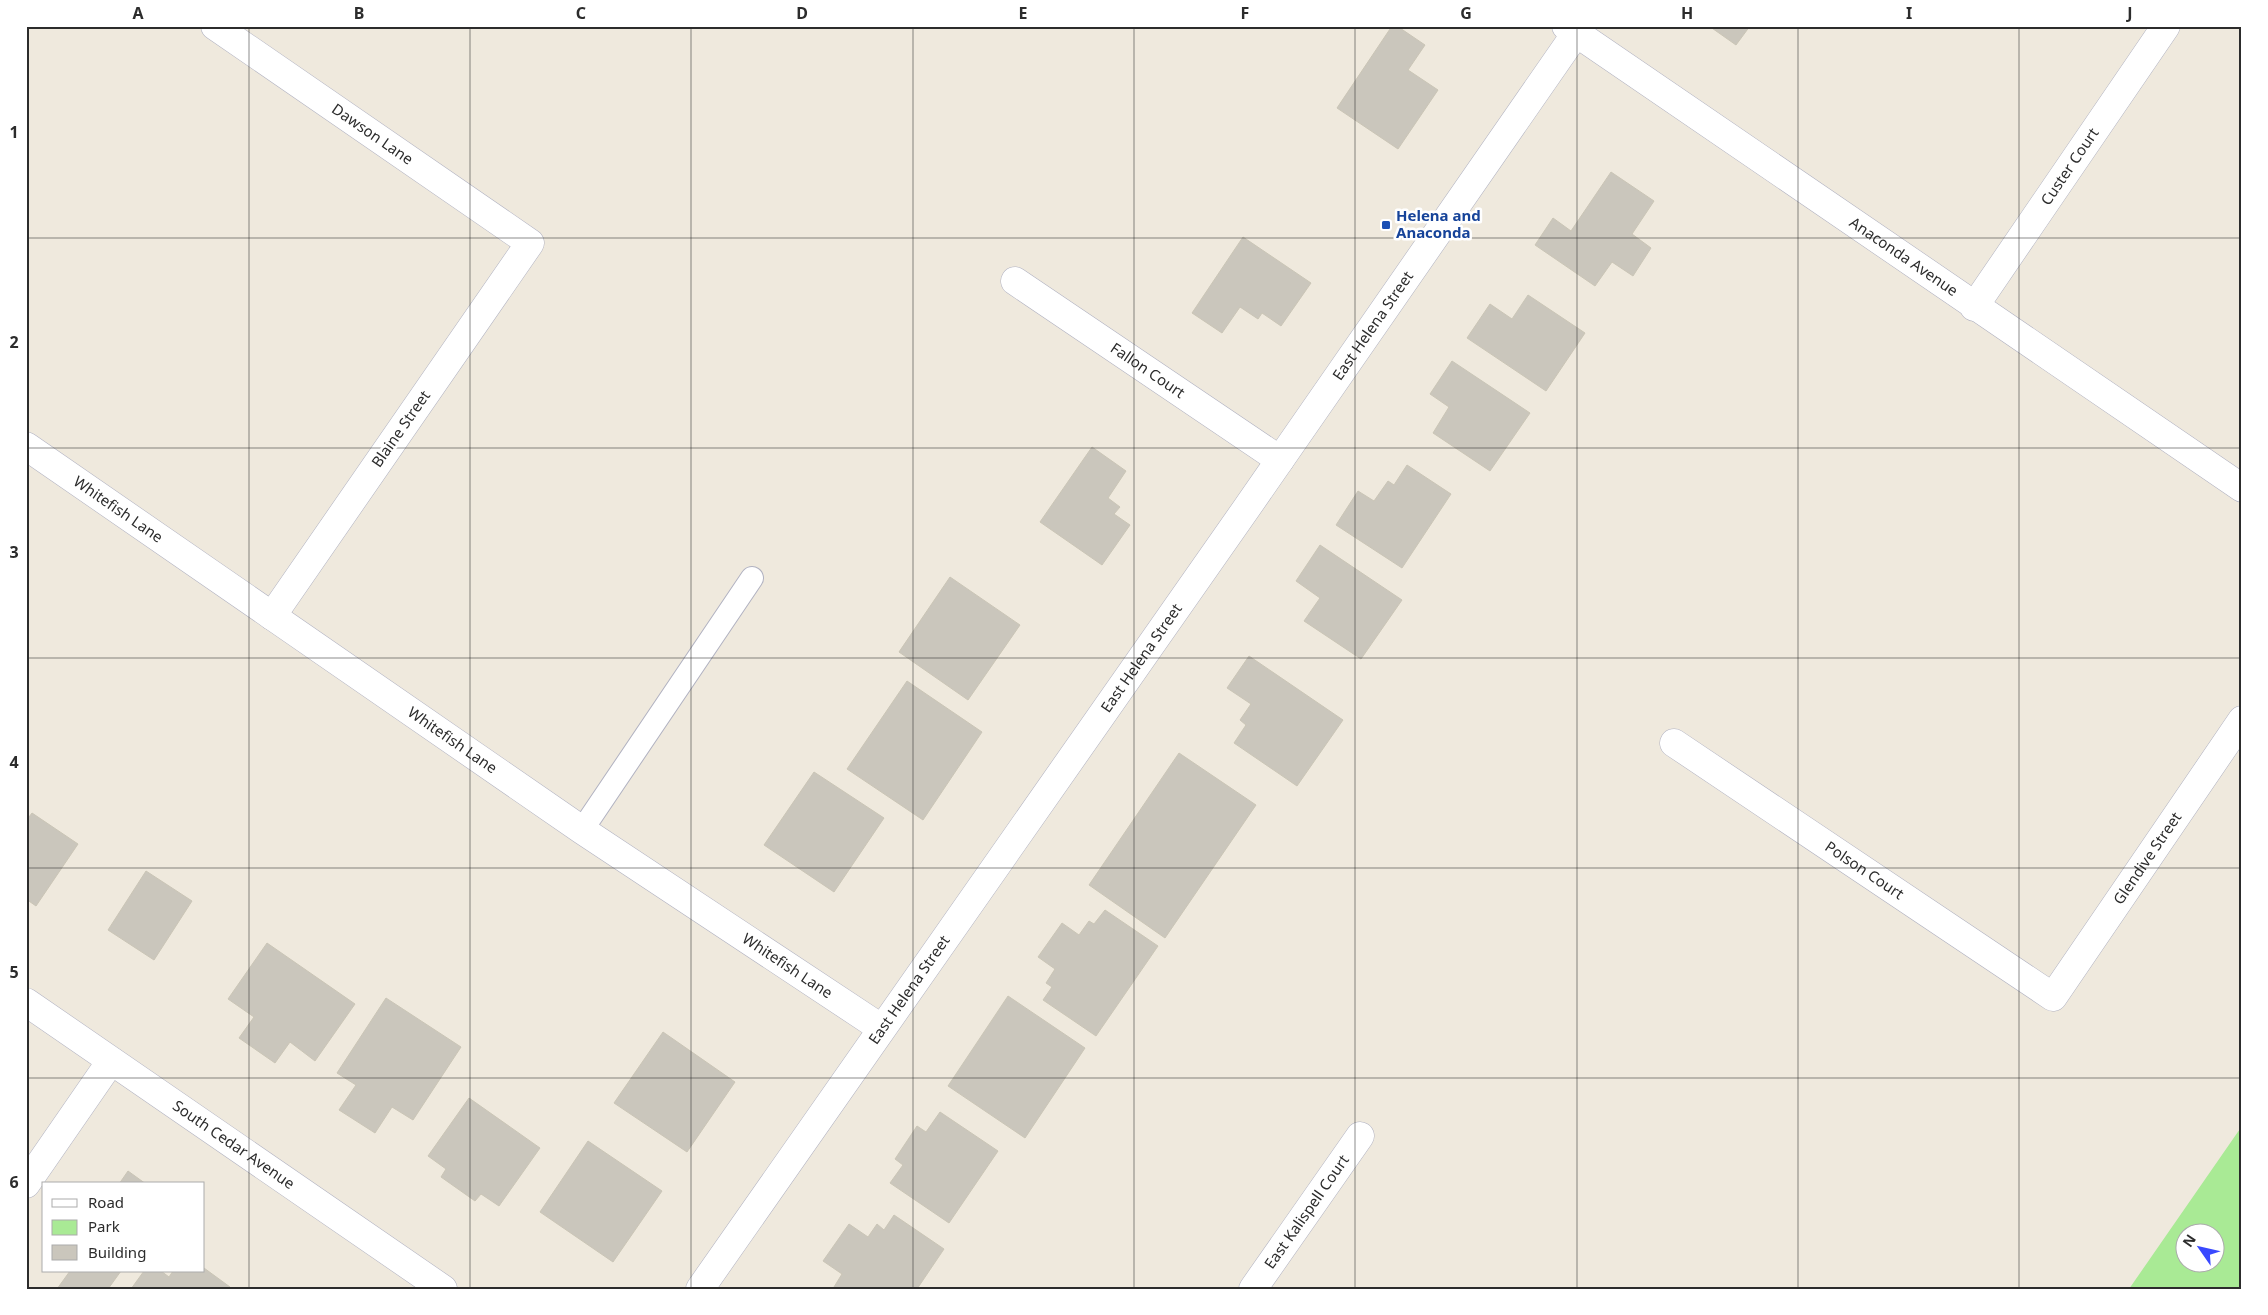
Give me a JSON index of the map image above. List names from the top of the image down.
{
  "streets": {
    "street": [
      "Dawson Lane",
      "Custer Court",
      "Anaconda Avenue",
      "East Helena Street",
      "Fallon Court",
      "Blaine Street",
      "Whitefish Lane",
      "Glendive Street",
      "Polson Court",
      "South Cedar Avenue",
      "East Kalispell Court"
    ]
  },
  "crossings": [
    ["Dawson Lane", "Blaine Street"],
    ["Custer Court", "Anaconda Avenue"],
    ["Anaconda Avenue", "East Helena Street"],
    ["East Helena Street", "Fallon Court"],
    ["East Helena Street", "Whitefish Lane"],
    ["Blaine Street", "Whitefish Lane"],
    ["Glendive Street", "Polson Court"]
  ],
  "places": {
    "transit": ["Helena and Anaconda"]
  },
  "legend": ["Road", "Park", "Building"],
  "north": "top left",
  "grid": {
    "columns": [
      "A",
      "B",
      "C",
      "D",
      "E",
      "F",
      "G",
      "H",
      "I",
      "J"
    ],
    "rows": [
      "1",
      "2",
      "3",
      "4",
      "5",
      "6"
    ]
  }
}
